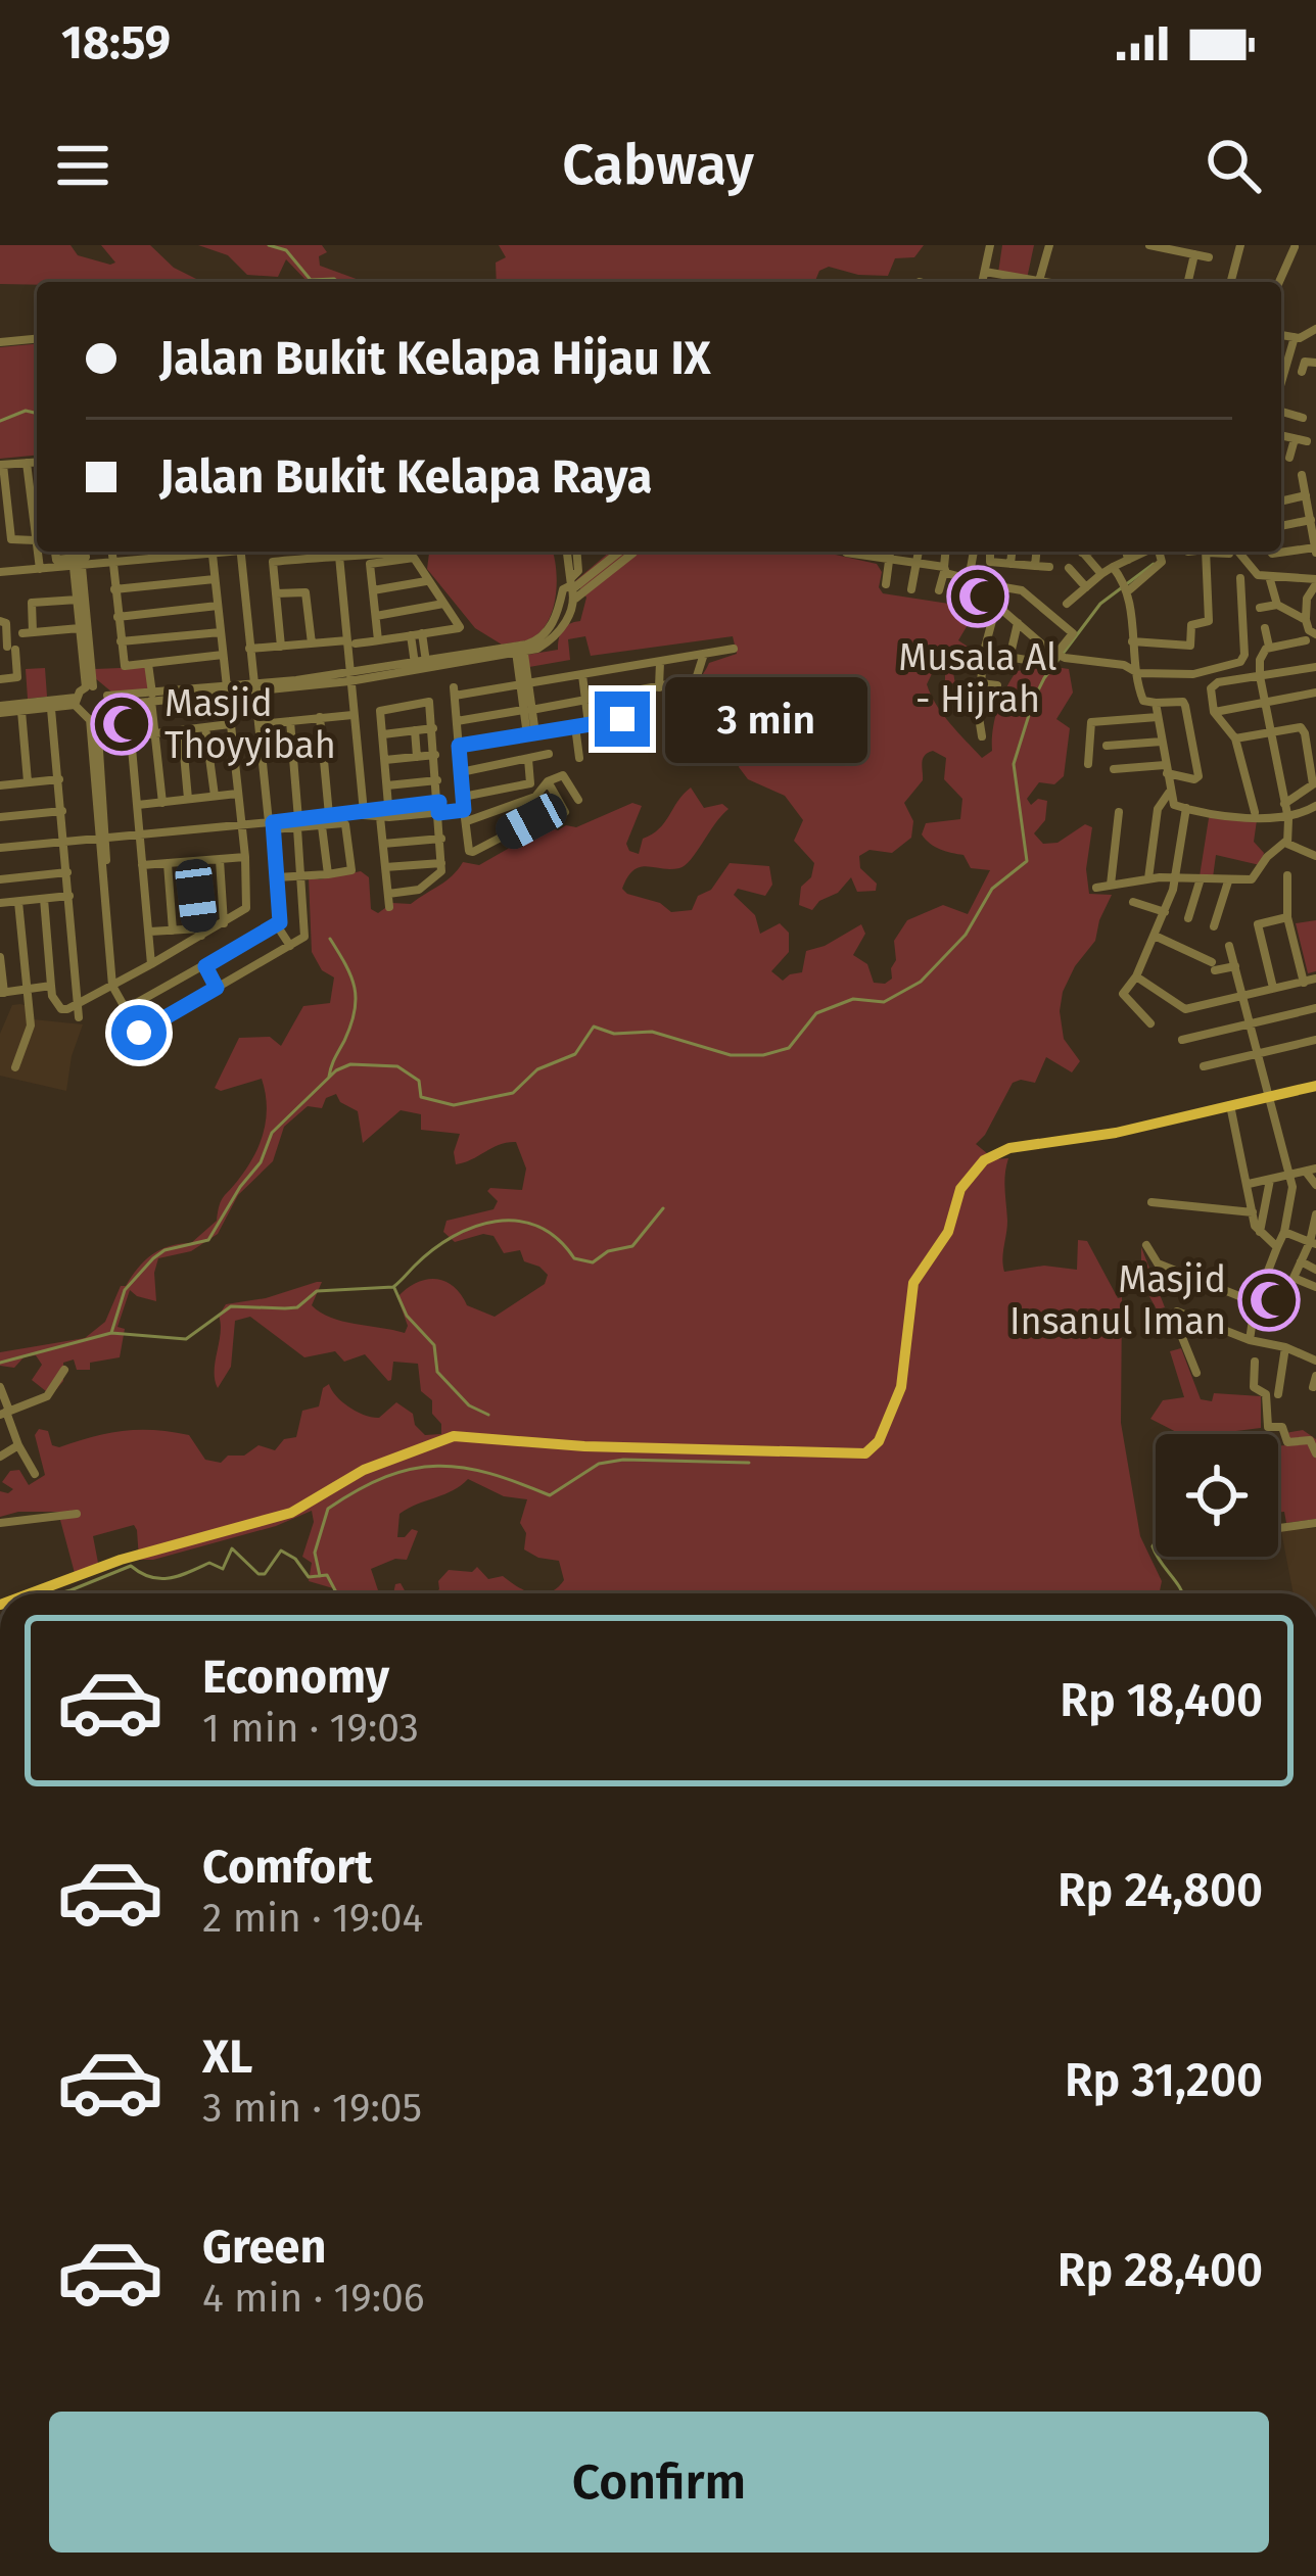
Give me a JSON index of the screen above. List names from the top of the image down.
{
  "places": {
    "mosque": ["Musala Al - Hijrah", "Masjid Thoyyibah", "Masjid Insanul Iman"]
  },
  "page": {
    "status": "18:59",
    "header": "Cabway",
    "banner": ["Jalan Bukit Kelapa Hijau IX", "Jalan Bukit Kelapa Raya"],
    "bubble": "3 min",
    "list": [
      {
        "name": "Economy",
        "note": "1 min · 19:03",
        "value": "Rp 18,400"
      },
      {
        "name": "Comfort",
        "note": "2 min · 19:04",
        "value": "Rp 24,800"
      },
      {
        "name": "XL",
        "note": "3 min · 19:05",
        "value": "Rp 31,200"
      },
      {
        "name": "Green",
        "note": "4 min · 19:06",
        "value": "Rp 28,400"
      }
    ],
    "buttons": "Confirm"
  }
}
